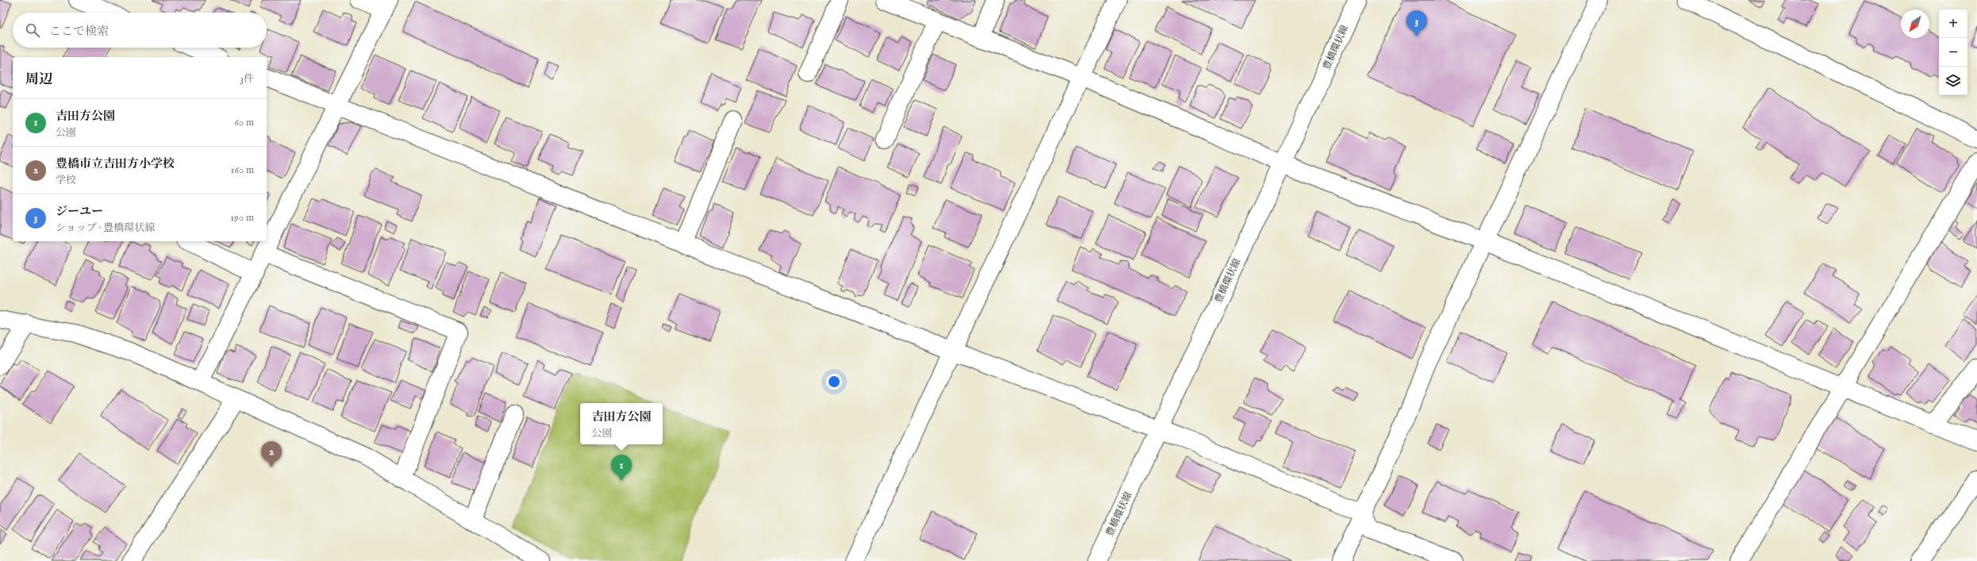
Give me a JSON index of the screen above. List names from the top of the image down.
{
  "streets": {
    "street": ["豊橋環状線"]
  },
  "north": "bottom left",
  "page": {
    "map_buttons": ["+", "−"],
    "pins": ["3", "2", "1"],
    "search": "ここで検索",
    "heading": ["周辺", "3件"],
    "list": [
      {
        "mark": "1",
        "name": "吉田方公園",
        "note": "公園",
        "value": "60 m"
      },
      {
        "mark": "2",
        "name": "豊橋市立吉田方小学校",
        "note": "学校",
        "value": "160 m"
      },
      {
        "mark": "3",
        "name": "ジーユー",
        "note": "ショップ · 豊橋環状線",
        "value": "190 m"
      }
    ],
    "popup": ["吉田方公園", "公園"]
  }
}
